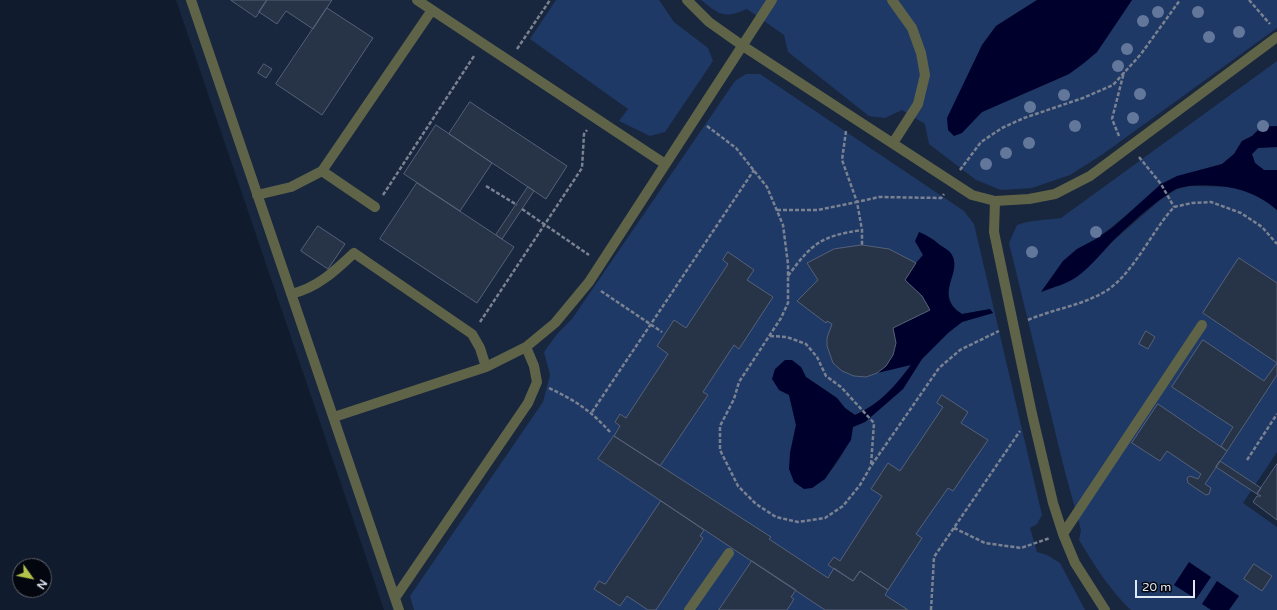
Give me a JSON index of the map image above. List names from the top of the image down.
{
  "scale_bar": "20 m",
  "north": "bottom right"
}
